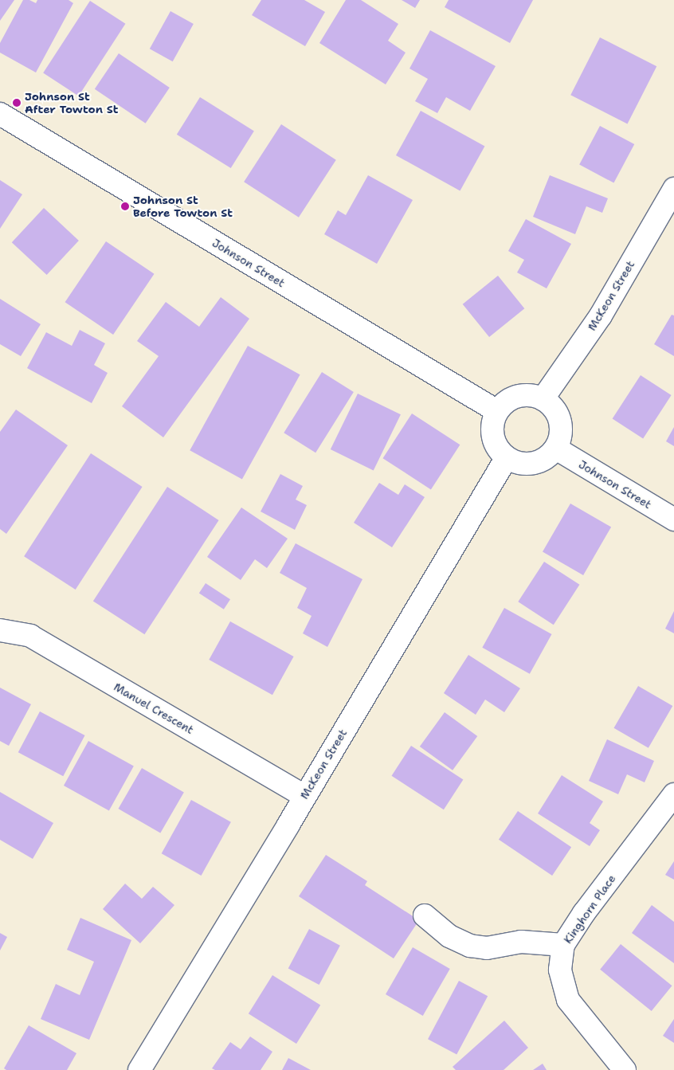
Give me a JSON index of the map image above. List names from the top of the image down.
{
  "streets": {
    "street": [
      "Johnson Street",
      "McKeon Street",
      "Manuel Crescent",
      "Kinghorn Place"
    ]
  },
  "crossings": [
    ["Johnson Street", "McKeon Street"],
    ["McKeon Street", "Manuel Crescent"]
  ],
  "places": ["Johnson St After Towton St", "Johnson St Before Towton St"]
}
